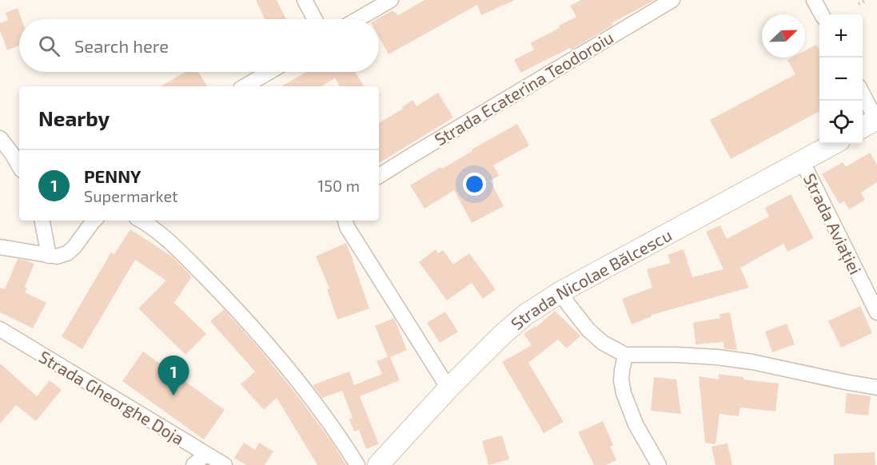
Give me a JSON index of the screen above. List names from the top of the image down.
{
  "streets": {
    "main road": ["Strada Nicolae Bălcescu"],
    "street": ["Strada Ecaterina Teodoroiu", "Strada Aviației", "Strada Gheorghe Doja"]
  },
  "crossings": [
    ["Strada Aviației", "Strada Nicolae Bălcescu"]
  ],
  "north": "top right",
  "page": {
    "map_buttons": ["+", "−"],
    "search": "Search here",
    "heading": "Nearby",
    "list": [
      {
        "mark": "1",
        "name": "PENNY",
        "note": "Supermarket",
        "value": "150 m"
      }
    ],
    "pins": "1"
  }
}
